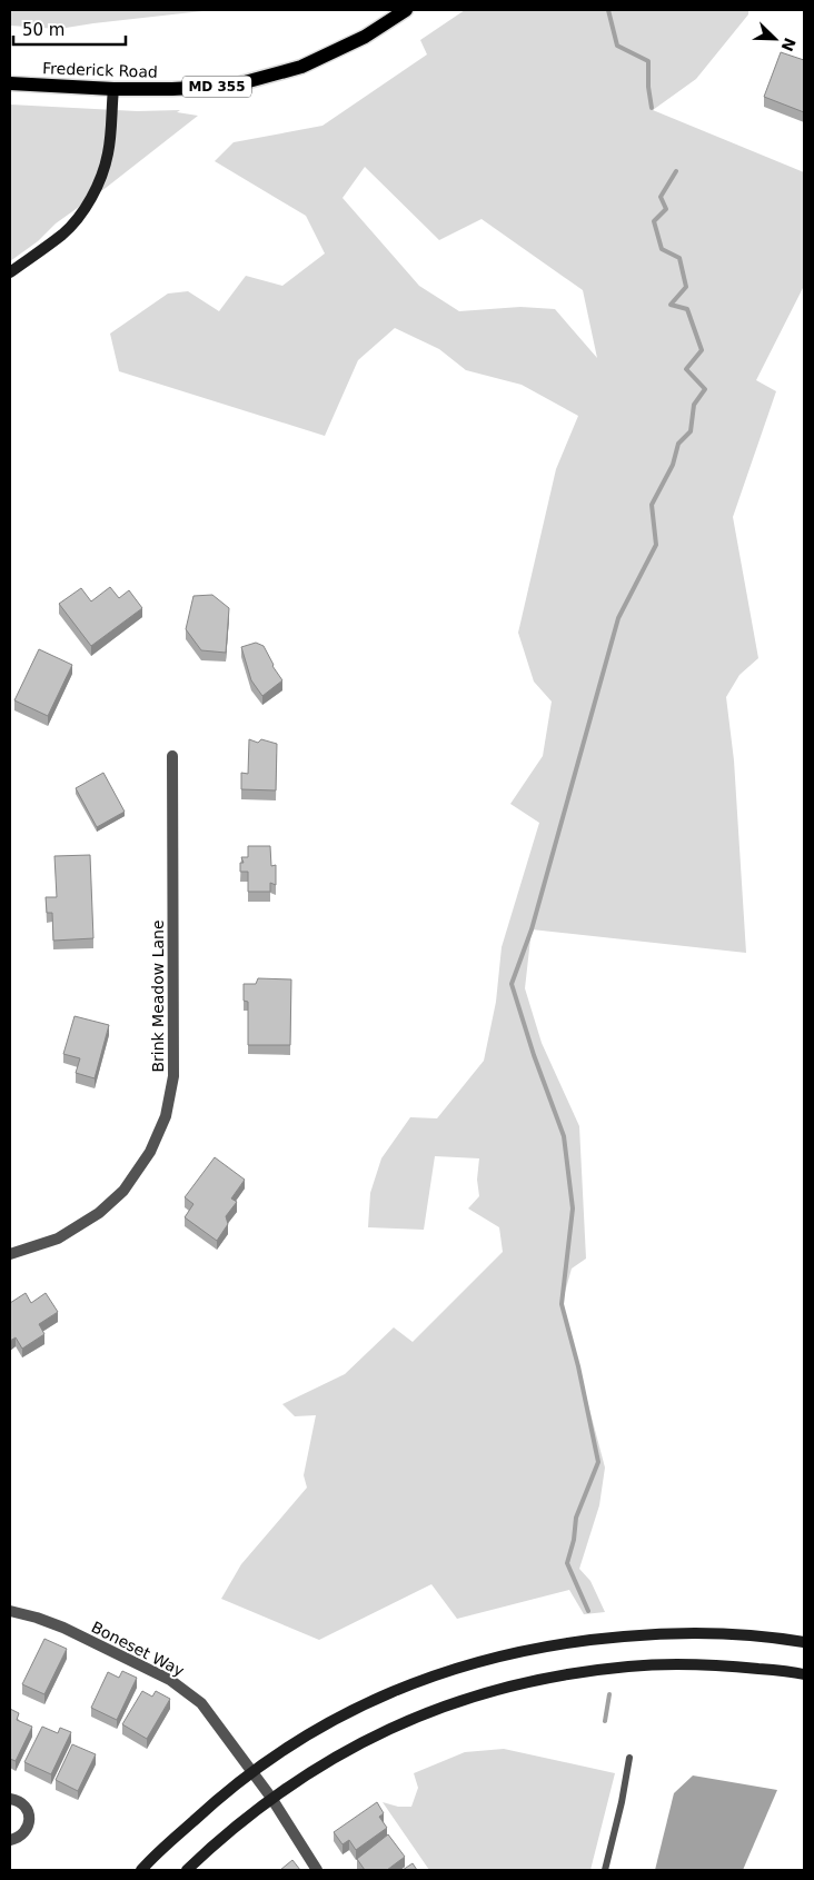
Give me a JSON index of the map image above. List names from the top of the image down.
{
  "streets": {
    "main road": ["Frederick Road", "MD 355"],
    "street": ["Brink Meadow Lane", "Boneset Way"]
  },
  "scale_bar": "50 m",
  "north": "bottom right"
}
